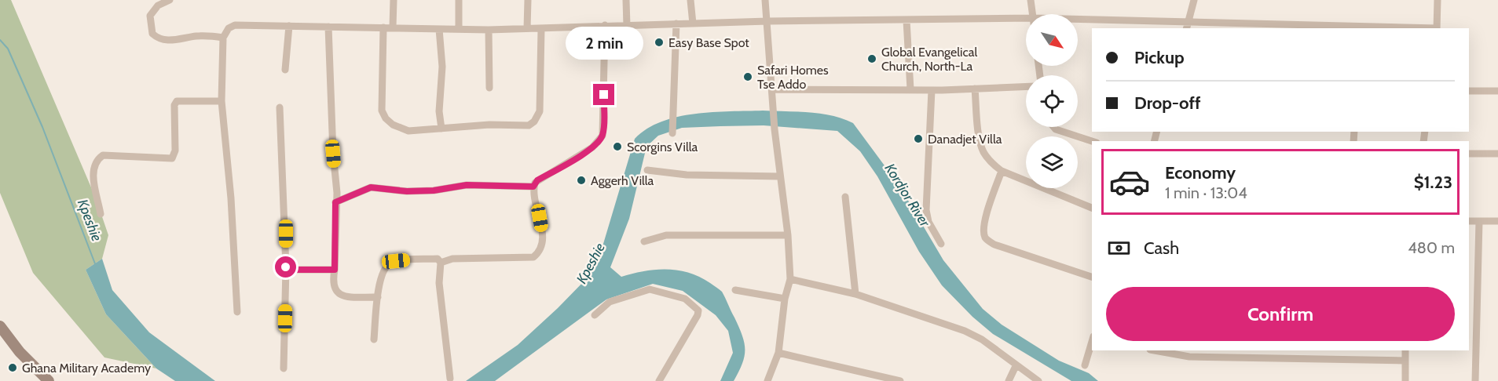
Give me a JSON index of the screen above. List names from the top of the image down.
{
  "water": ["Kordjor River", "Kpeshie"],
  "places": [
    "Easy Base Spot",
    "Global Evangelical Church, North-La",
    "Safari Homes Tse Addo",
    "Danadjet Villa",
    "Scorgins Villa",
    "Aggerh Villa",
    "Ghana Military Academy"
  ],
  "north": "bottom right",
  "page": {
    "bubble": "2 min",
    "banner": ["Pickup", "Drop-off"],
    "list": [
      {
        "name": "Economy",
        "note": "1 min · 13:04",
        "value": "$1.23"
      }
    ],
    "pay": ["Cash", "480 m"],
    "buttons": "Confirm"
  }
}
